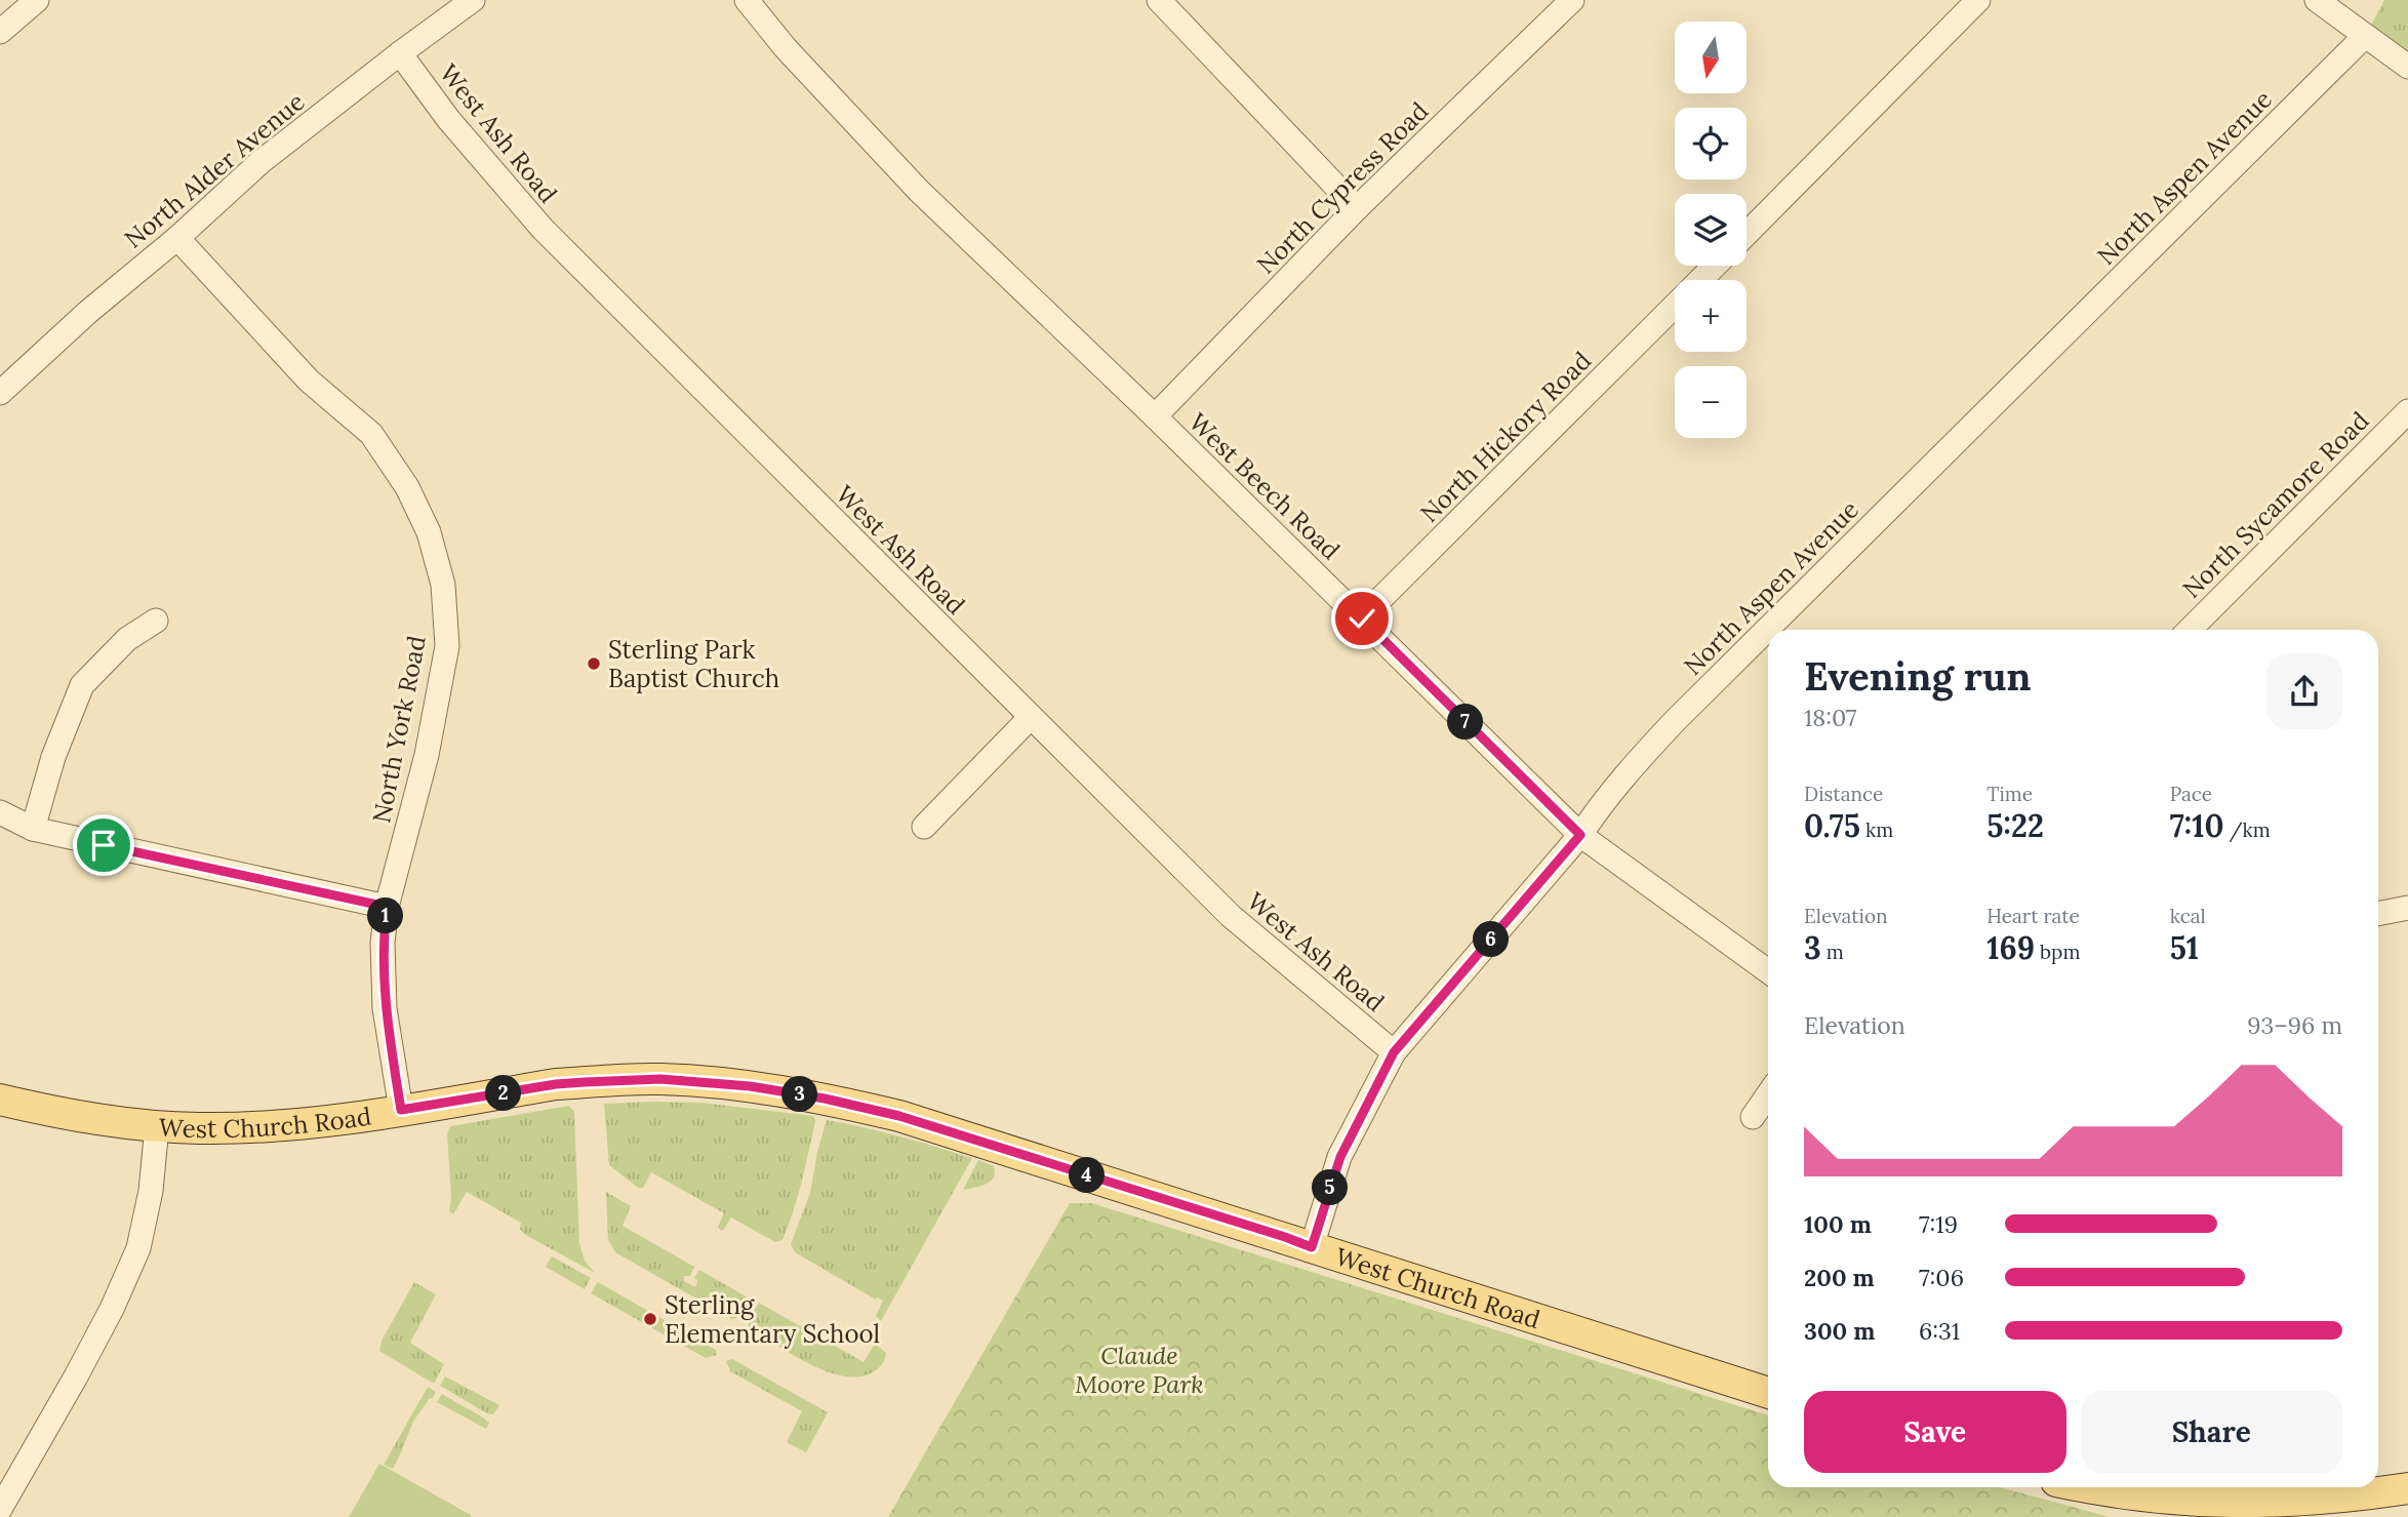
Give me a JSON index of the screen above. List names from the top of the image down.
{
  "streets": {
    "main road": ["West Church Road"],
    "street": [
      "West Ash Road",
      "North Alder Avenue",
      "North Aspen Avenue",
      "North Cypress Road",
      "North Hickory Road",
      "West Beech Road",
      "North Sycamore Road",
      "North York Road"
    ]
  },
  "crossings": [
    ["West Ash Road", "North Alder Avenue"],
    ["West Ash Road", "North Aspen Avenue"],
    ["North Alder Avenue", "North York Road"],
    ["North Aspen Avenue", "West Beech Road"],
    ["North Aspen Avenue", "West Church Road"],
    ["North Cypress Road", "West Beech Road"],
    ["North Hickory Road", "West Beech Road"],
    ["North York Road", "West Church Road"]
  ],
  "parks": ["Claude Moore Park"],
  "places": ["Sterling Park Baptist Church", "Sterling Elementary School"],
  "north": "bottom",
  "page": {
    "map_buttons": ["+", "−"],
    "heading": ["Evening run", "18:07"],
    "pins": [
      "7",
      "1",
      "6",
      "2",
      "3",
      "4",
      "5"
    ],
    "stats": [
      ["Distance", "0.75 km"],
      ["Time", "5:22"],
      ["Pace", "7:10 /km"],
      ["Elevation", "3 m"],
      ["Heart rate", "169 bpm"],
      ["kcal", "51"]
    ],
    "chart": ["Elevation", "93–96 m"],
    "list": [
      {
        "name": "100 m",
        "note": "7:19"
      },
      {
        "name": "200 m",
        "note": "7:06"
      },
      {
        "name": "300 m",
        "note": "6:31"
      }
    ],
    "buttons": ["Save", "Share"]
  }
}
